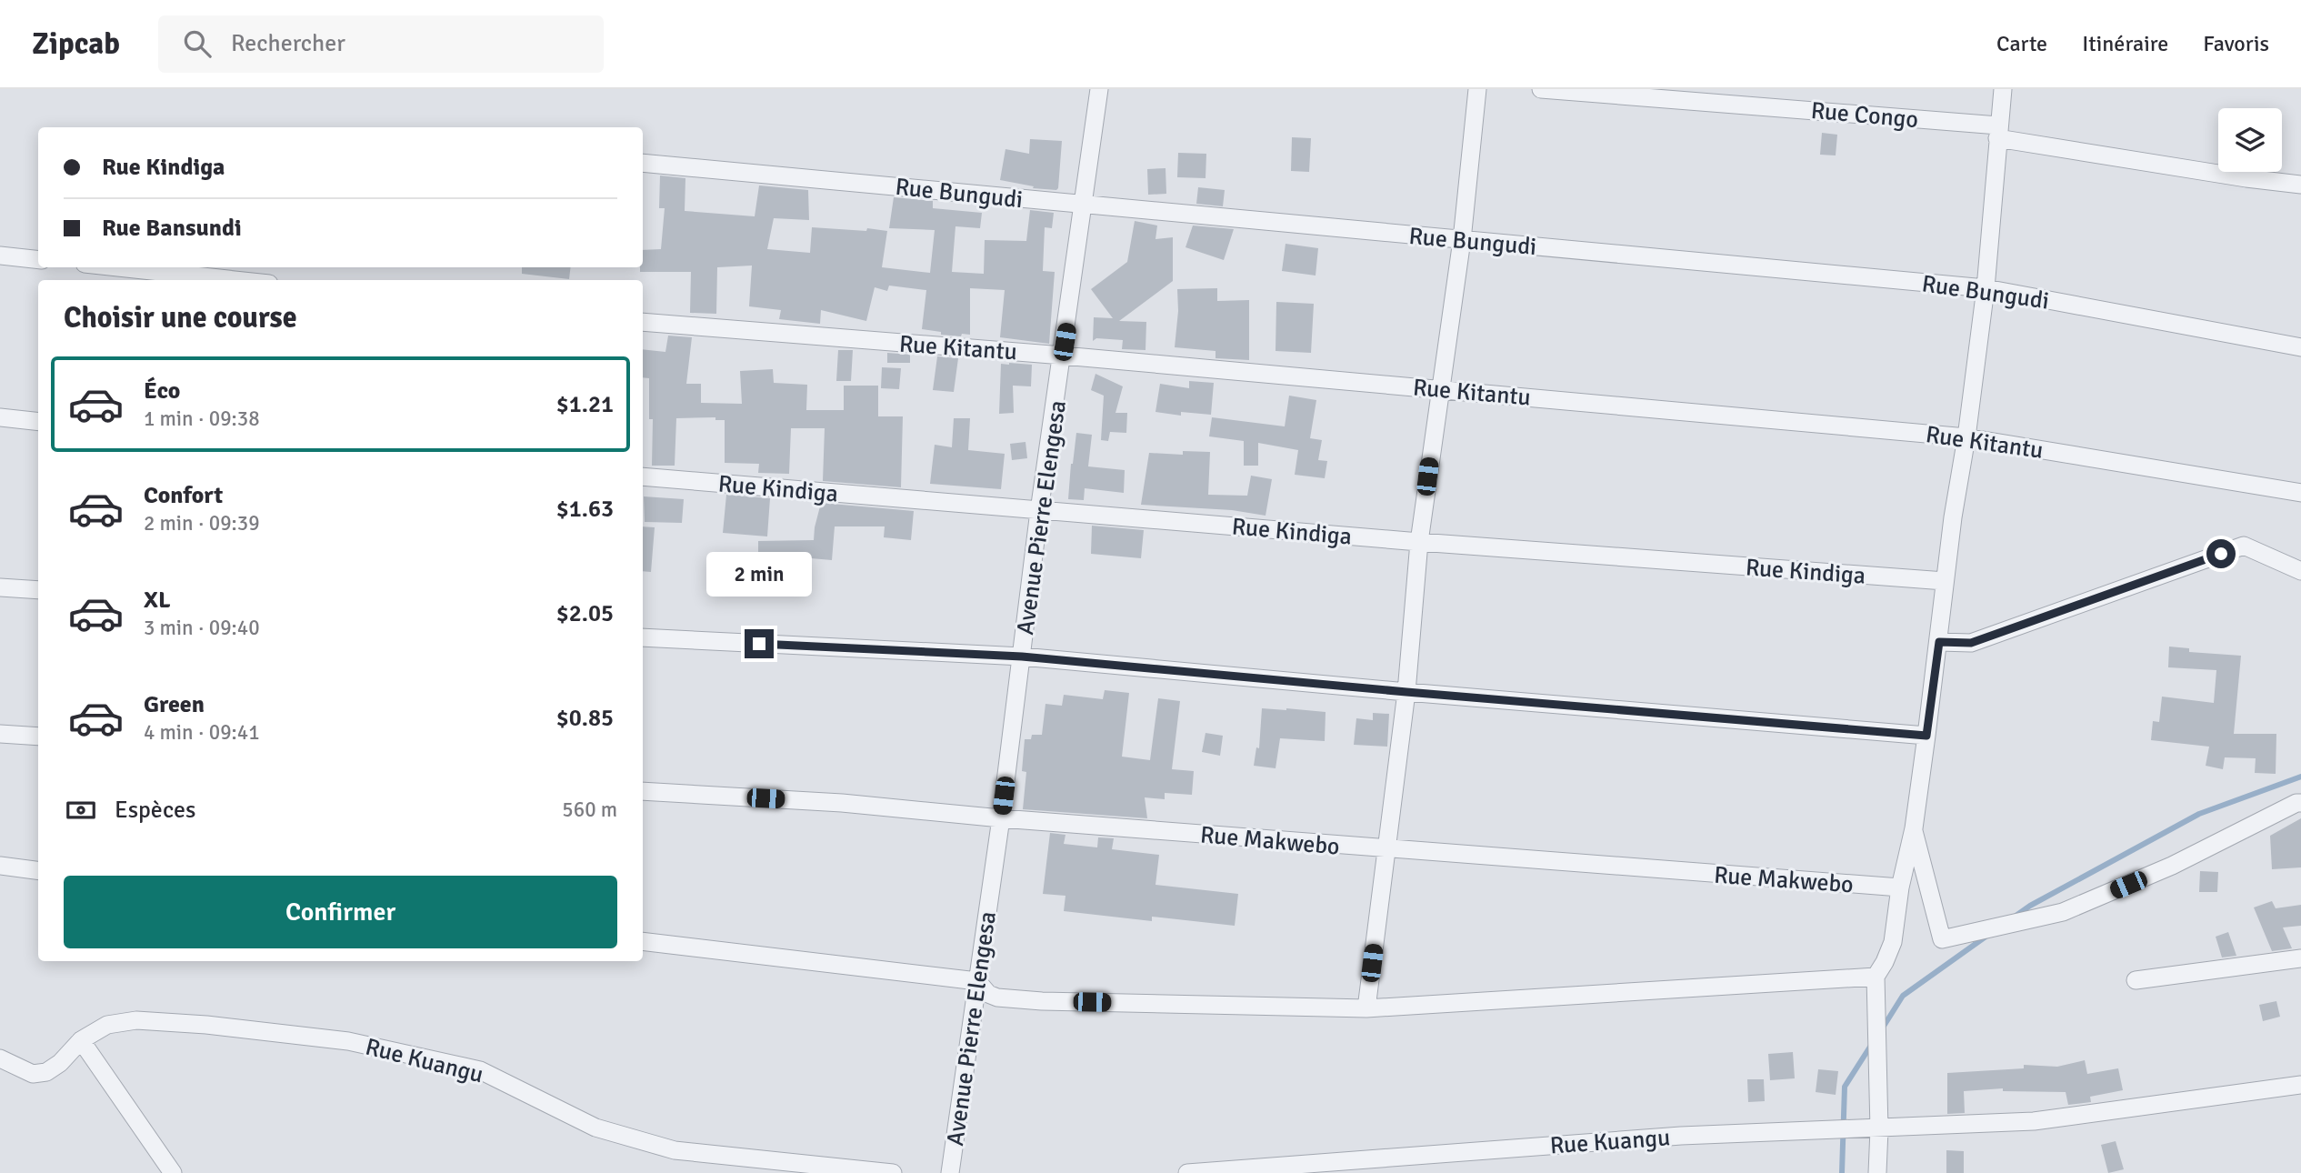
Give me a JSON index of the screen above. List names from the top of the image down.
{
  "streets": {
    "street": [
      "Rue Congo",
      "Rue Bungudi",
      "Rue Kitantu",
      "Rue Kindiga",
      "Avenue Pierre Elengesa",
      "Rue Makwebo",
      "Rue Kuangu"
    ]
  },
  "crossings": [
    ["Rue Bungudi", "Avenue Pierre Elengesa"],
    ["Rue Kitantu", "Avenue Pierre Elengesa"],
    ["Rue Kindiga", "Avenue Pierre Elengesa"],
    ["Avenue Pierre Elengesa", "Rue Makwebo"]
  ],
  "page": {
    "header": "Zipcab",
    "search": "Rechercher",
    "nav": ["Carte", "Itinéraire", "Favoris"],
    "banner": ["Rue Kindiga", "Rue Bansundi"],
    "heading": "Choisir une course",
    "list": [
      {
        "name": "Éco",
        "note": "1 min · 09:38",
        "value": "$1.21"
      },
      {
        "name": "Confort",
        "note": "2 min · 09:39",
        "value": "$1.63"
      },
      {
        "name": "XL",
        "note": "3 min · 09:40",
        "value": "$2.05"
      },
      {
        "name": "Green",
        "note": "4 min · 09:41",
        "value": "$0.85"
      }
    ],
    "bubble": "2 min",
    "pay": ["Espèces", "560 m"],
    "buttons": "Confirmer"
  }
}
